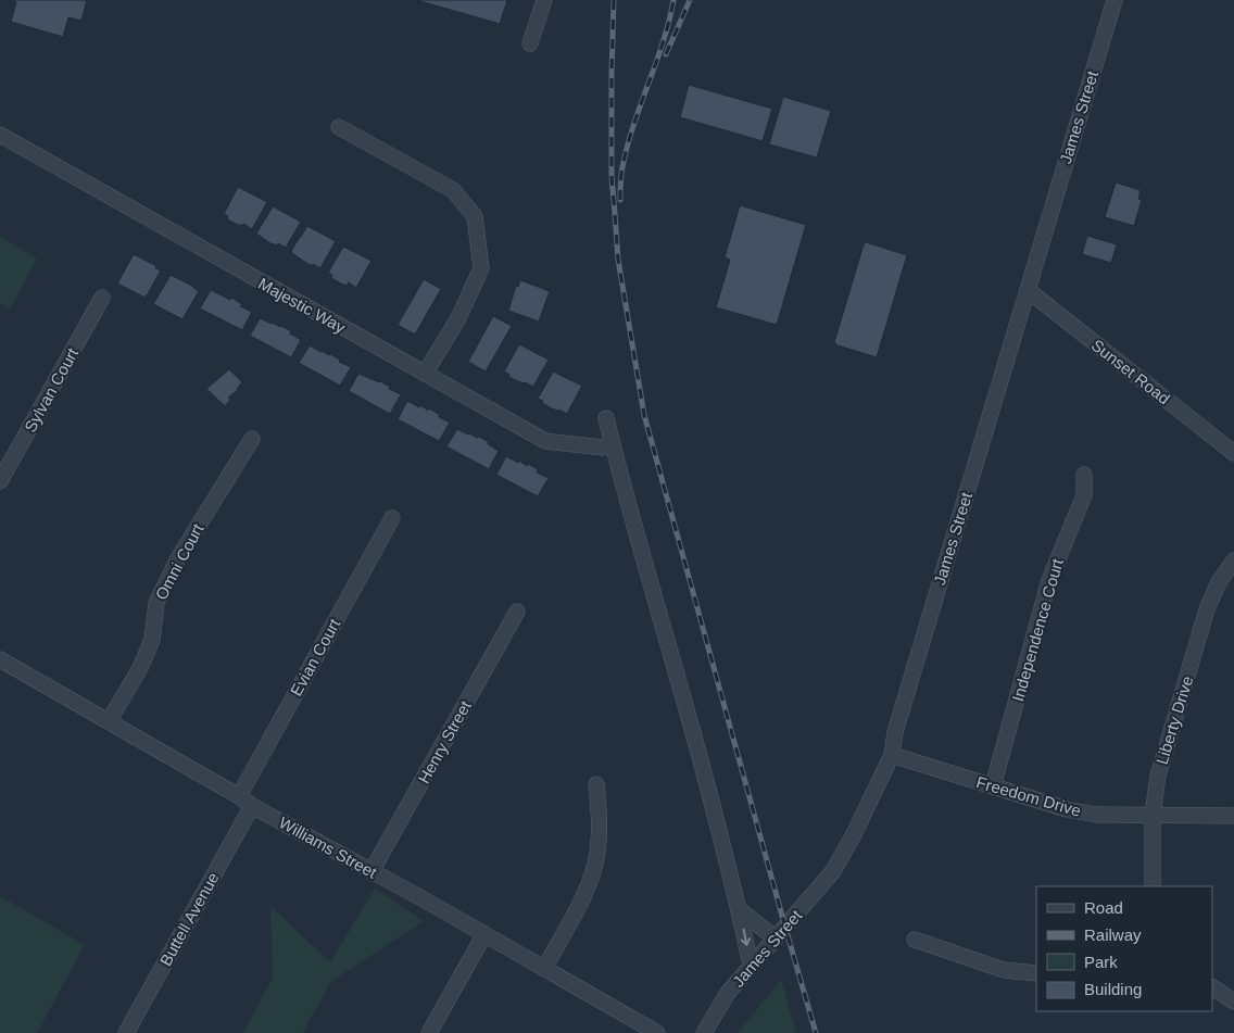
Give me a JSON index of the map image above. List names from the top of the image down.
{
  "streets": {
    "street": [
      "James Street",
      "Majestic Way",
      "Sunset Road",
      "Sylvan Court",
      "Omni Court",
      "Independence Court",
      "Evian Court",
      "Liberty Drive",
      "Henry Street",
      "Freedom Drive",
      "Williams Street",
      "Buttell Avenue"
    ]
  },
  "crossings": [
    ["James Street", "Sunset Road"],
    ["James Street", "Freedom Drive"],
    ["Omni Court", "Williams Street"],
    ["Independence Court", "Freedom Drive"],
    ["Evian Court", "Williams Street"],
    ["Liberty Drive", "Freedom Drive"],
    ["Henry Street", "Williams Street"],
    ["Williams Street", "Buttell Avenue"]
  ],
  "legend": [
    "Road",
    "Railway",
    "Park",
    "Building"
  ]
}
